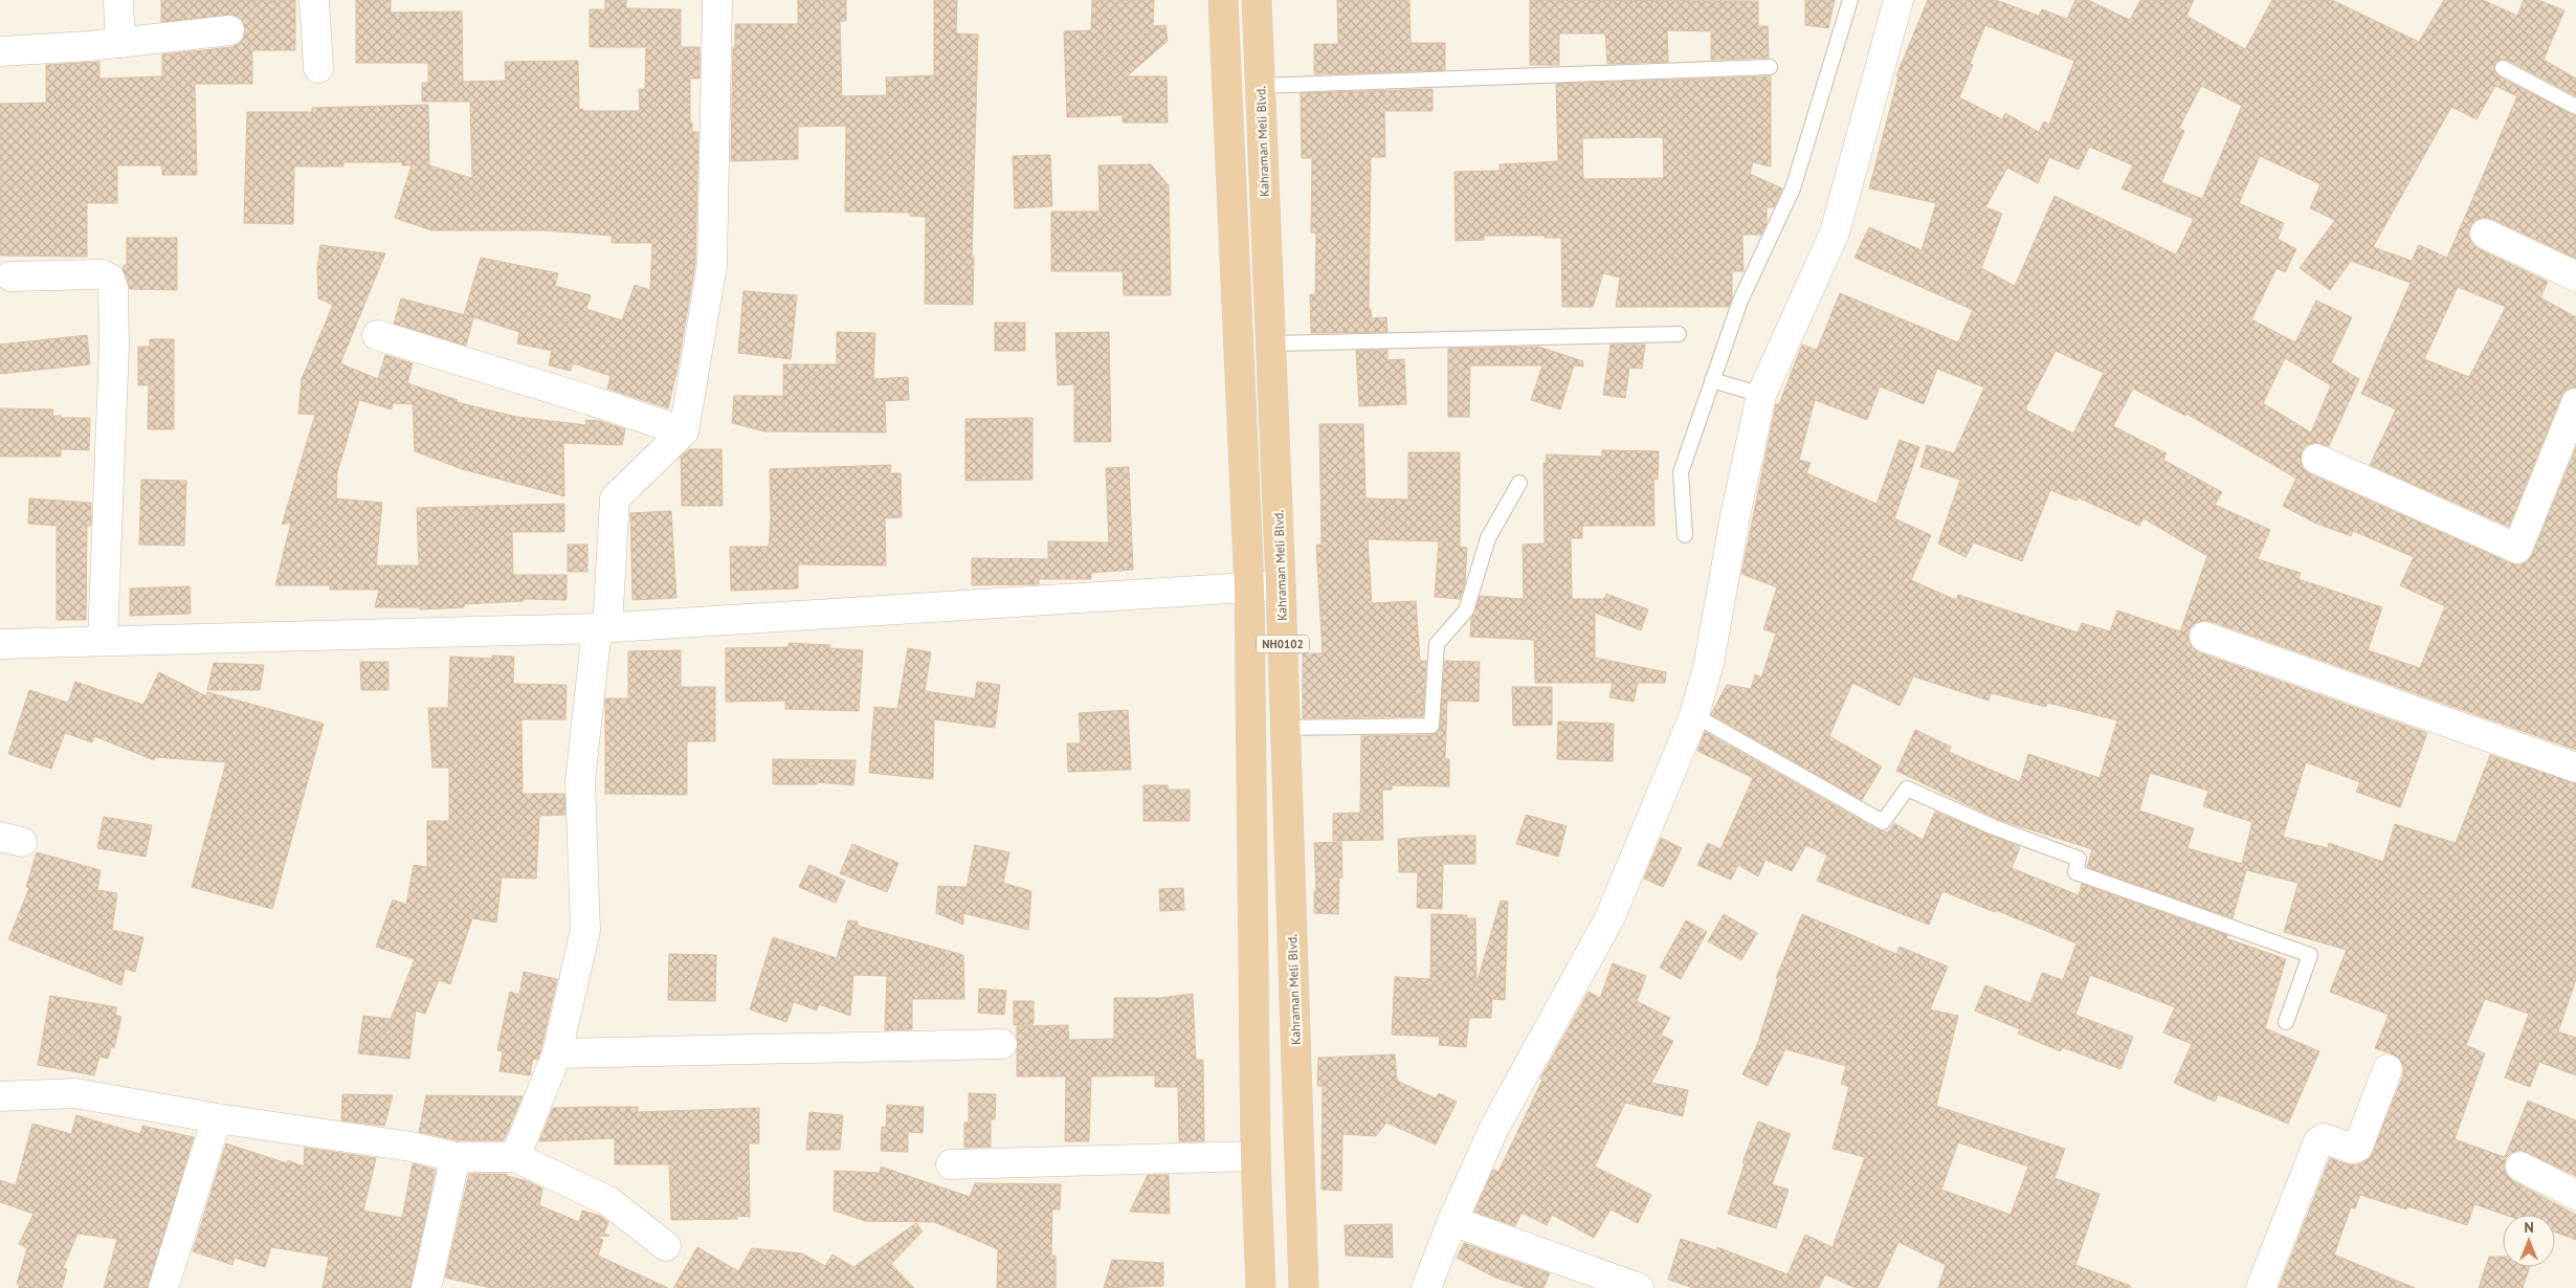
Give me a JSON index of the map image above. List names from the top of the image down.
{
  "streets": {
    "highway": ["Kahraman Meli Blvd.", "NH0102"]
  },
  "north": "top"
}
